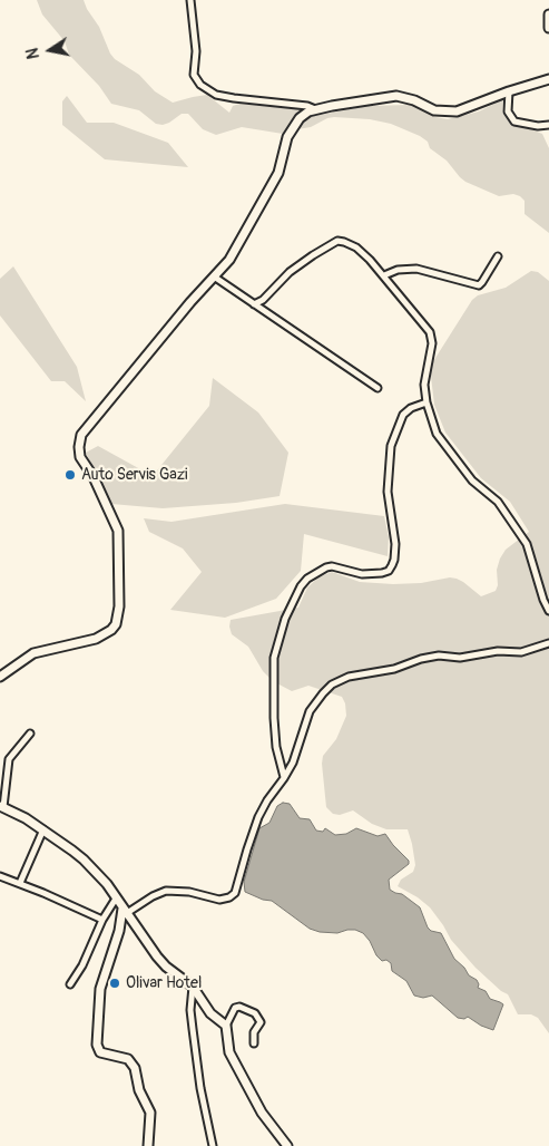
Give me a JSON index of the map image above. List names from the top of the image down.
{
  "places": ["Auto Servis Gazi", "Olivar Hotel"],
  "north": "left"
}
